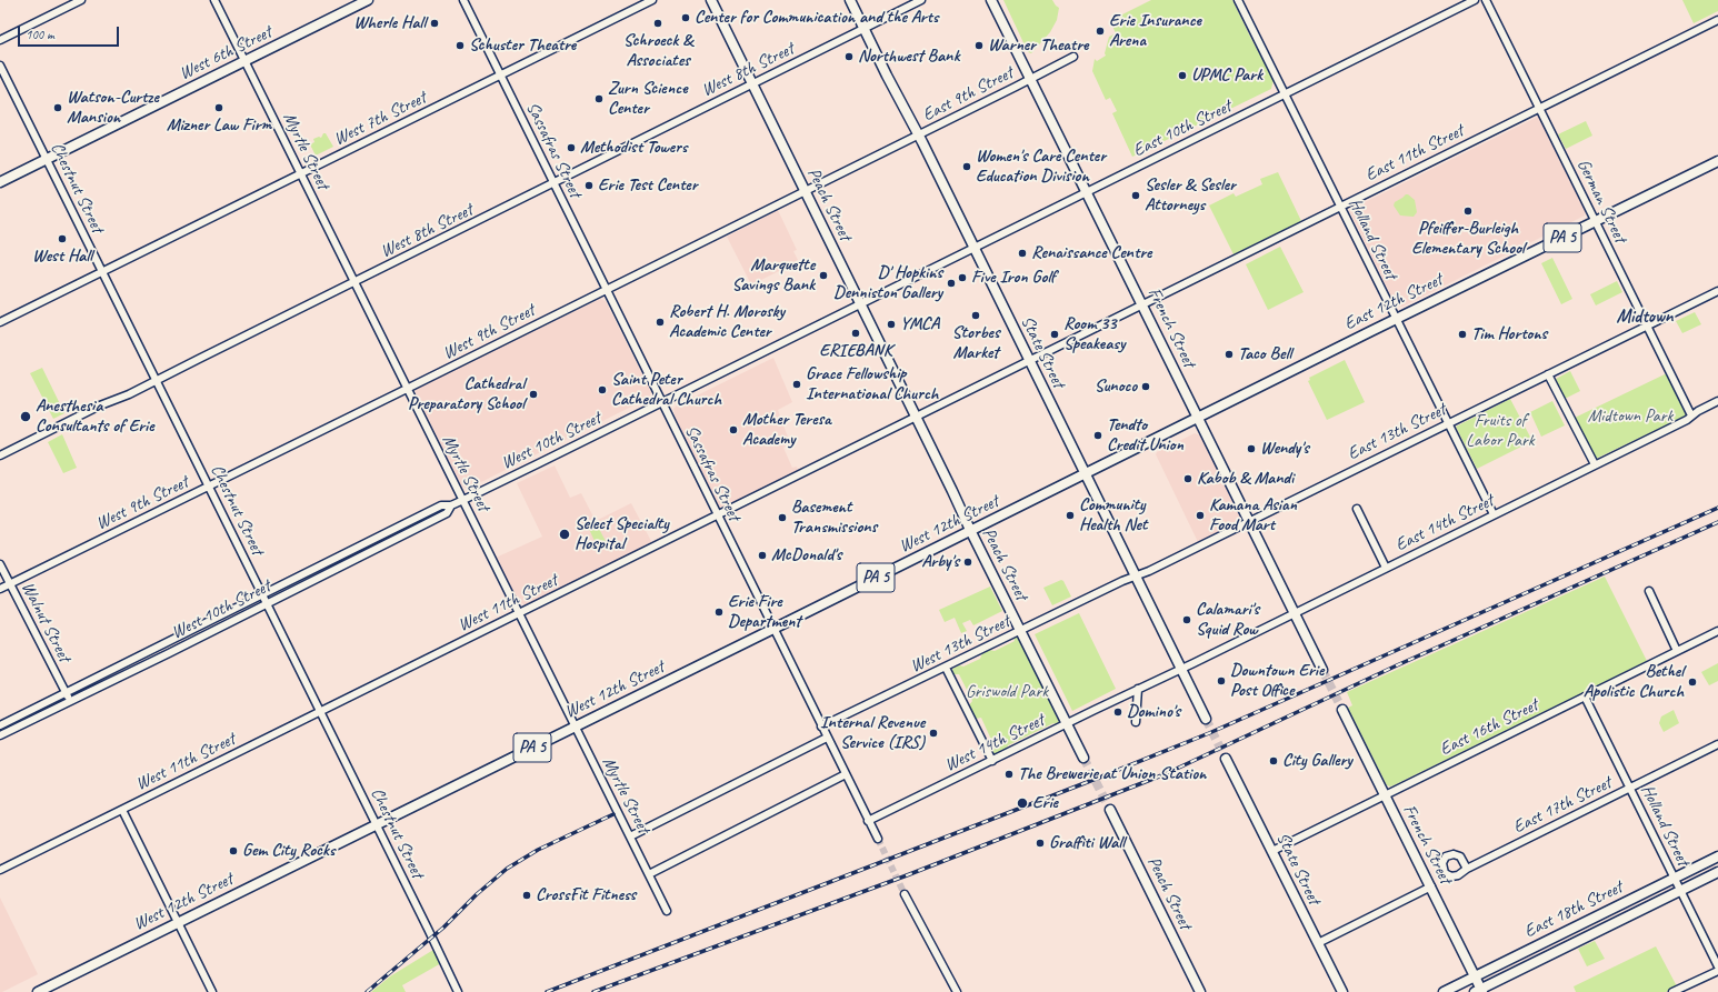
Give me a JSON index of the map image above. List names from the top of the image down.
{
  "streets": {
    "main road": [
      "West 6th Street",
      "Peach Street",
      "PA 5",
      "East 12th Street",
      "French Street",
      "State Street",
      "West 12th Street",
      "East 18th Street"
    ],
    "street": [
      "West 8th Street",
      "East 9th Street",
      "West 7th Street",
      "East 10th Street",
      "Sassafras Street",
      "Myrtle Street",
      "East 11th Street",
      "Chestnut Street",
      "German Street",
      "Holland Street",
      "West 9th Street",
      "East 13th Street",
      "West 10th Street",
      "East 14th Street",
      "West 11th Street",
      "Walnut Street",
      "West 13th Street",
      "East 16th Street",
      "West 14th Street",
      "East 17th Street"
    ]
  },
  "crossings": [
    ["West 6th Street", "Myrtle Street"],
    ["West 6th Street", "Chestnut Street"],
    ["West 8th Street", "Sassafras Street"],
    ["West 8th Street", "Myrtle Street"],
    ["West 8th Street", "Chestnut Street"],
    ["West 8th Street", "Peach Street"],
    ["West 8th Street", "State Street"],
    ["East 9th Street", "French Street"],
    ["East 9th Street", "West 9th Street"],
    ["East 9th Street", "State Street"],
    ["West 7th Street", "Sassafras Street"],
    ["West 7th Street", "Myrtle Street"],
    ["West 7th Street", "Chestnut Street"],
    ["East 10th Street", "Holland Street"],
    ["East 10th Street", "French Street"],
    ["East 10th Street", "State Street"],
    ["East 10th Street", "West 10th Street"],
    ["Sassafras Street", "West 9th Street"],
    ["Sassafras Street", "West 10th Street"],
    ["Sassafras Street", "West 12th Street"],
    ["Sassafras Street", "West 11th Street"],
    ["Sassafras Street", "West 13th Street"],
    ["Sassafras Street", "West 14th Street"],
    ["Myrtle Street", "West 9th Street"],
    ["Myrtle Street", "West 10th Street"],
    ["Myrtle Street", "West 12th Street"],
    ["Myrtle Street", "West 11th Street"],
    ["East 11th Street", "German Street"],
    ["East 11th Street", "Holland Street"],
    ["East 11th Street", "French Street"],
    ["East 11th Street", "State Street"],
    ["East 11th Street", "West 11th Street"],
    ["Chestnut Street", "West 9th Street"],
    ["Chestnut Street", "West 10th Street"],
    ["Chestnut Street", "West 12th Street"],
    ["Chestnut Street", "West 11th Street"],
    ["German Street", "East 12th Street"],
    ["German Street", "East 13th Street"],
    ["German Street", "East 14th Street"],
    ["Peach Street", "West 9th Street"],
    ["Peach Street", "West 10th Street"],
    ["Peach Street", "West 12th Street"],
    ["Peach Street", "West 11th Street"],
    ["Peach Street", "West 13th Street"],
    ["Peach Street", "West 14th Street"],
    ["Holland Street", "East 12th Street"],
    ["Holland Street", "East 13th Street"],
    ["Holland Street", "East 14th Street"],
    ["Holland Street", "East 16th Street"],
    ["Holland Street", "East 17th Street"],
    ["Holland Street", "East 18th Street"],
    ["East 12th Street", "French Street"],
    ["East 12th Street", "State Street"],
    ["East 12th Street", "West 12th Street"],
    ["French Street", "East 13th Street"],
    ["French Street", "East 14th Street"],
    ["French Street", "East 16th Street"],
    ["French Street", "East 18th Street"],
    ["West 9th Street", "State Street"],
    ["West 9th Street", "Walnut Street"],
    ["State Street", "East 13th Street"],
    ["State Street", "West 10th Street"],
    ["State Street", "East 14th Street"],
    ["State Street", "West 12th Street"],
    ["State Street", "West 11th Street"],
    ["State Street", "West 13th Street"],
    ["State Street", "East 16th Street"],
    ["State Street", "West 14th Street"],
    ["East 13th Street", "West 13th Street"],
    ["West 10th Street", "Walnut Street"],
    ["East 14th Street", "West 14th Street"]
  ],
  "districts": ["Midtown"],
  "parks": ["Midtown Park", "Fruits of Labor Park", "Griswold Park"],
  "places": [
    "Center for Communication and the Arts",
    "Wherle Hall",
    "Schroeck & Associates",
    "Erie Insurance Arena",
    "Schuster Theatre",
    "Warner Theatre",
    "Northwest Bank",
    "UPMC Park",
    "Zurn Science Center",
    "Watson-Curtze Mansion",
    "Mizner Law Firm",
    "Methodist Towers",
    "Women's Care Center Education Division",
    "Erie Test Center",
    "Sesler & Sesler Attorneys",
    "Pfeiffer-Burleigh Elementary School",
    "West Hall",
    "Renaissance Centre",
    "Marquette Savings Bank",
    "Five Iron Golf",
    "D' Hopkins Denniston Gallery",
    "Storbes Market",
    "Robert H. Morosky Academic Center",
    "YMCA",
    "ERIEBANK",
    "Room 33 Speakeasy",
    "Tim Hortons",
    "Taco Bell",
    "Grace Fellowship International Church",
    "Sunoco",
    "Saint Peter Cathedral Church",
    "Cathedral Preparatory School",
    "Anesthesia Consultants of Erie",
    "Mother Teresa Academy",
    "Tendto Credit Union",
    "Wendy's",
    "Kabob & Mandi",
    "Community Health Net",
    "Kamana Asian Food Mart",
    "Basement Transmissions",
    "Select Specialty Hospital",
    "McDonald's",
    "Arby's",
    "Erie Fire Department",
    "Calamari's Squid Row",
    "Downtown Erie Post Office",
    "Bethel Apolistic Church",
    "Domino's",
    "Internal Revenue Service (IRS)",
    "City Gallery",
    "The Brewerie at Union Station",
    "Erie",
    "Graffiti Wall",
    "Gem City Rocks",
    "CrossFit Fitness"
  ],
  "scale_bar": "100 m"
}
